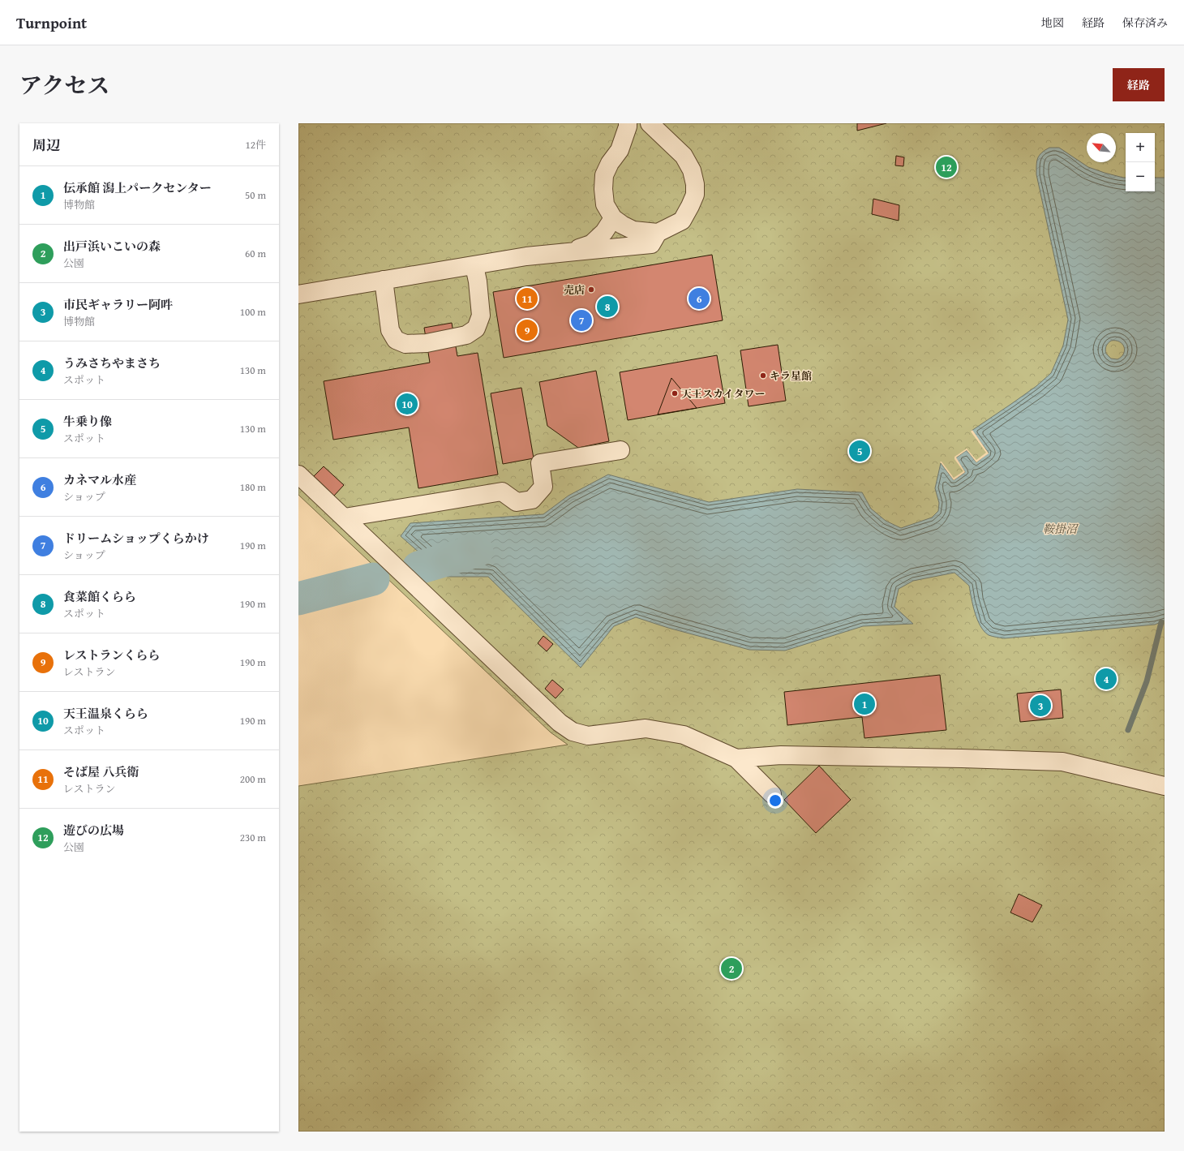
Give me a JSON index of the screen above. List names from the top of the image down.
{
  "water": ["鞍掛沼"],
  "places": ["売店", "キラ星館", "天王スカイタワー"],
  "north": "top left",
  "page": {
    "header": "Turnpoint",
    "nav": ["地図", "経路", "保存済み"],
    "title": "アクセス",
    "buttons": "経路",
    "heading": ["周辺", "12件"],
    "map_buttons": ["+", "−"],
    "pins": [
      "12",
      "6",
      "11",
      "8",
      "7",
      "9",
      "10",
      "5",
      "4",
      "1",
      "3",
      "2"
    ],
    "list": [
      {
        "mark": "1",
        "name": "伝承館 潟上パークセンター",
        "note": "博物館",
        "value": "50 m"
      },
      {
        "mark": "2",
        "name": "出戸浜いこいの森",
        "note": "公園",
        "value": "60 m"
      },
      {
        "mark": "3",
        "name": "市民ギャラリー阿吽",
        "note": "博物館",
        "value": "100 m"
      },
      {
        "mark": "4",
        "name": "うみさちやまさち",
        "note": "スポット",
        "value": "130 m"
      },
      {
        "mark": "5",
        "name": "牛乗り像",
        "note": "スポット",
        "value": "130 m"
      },
      {
        "mark": "6",
        "name": "カネマル水産",
        "note": "ショップ",
        "value": "180 m"
      },
      {
        "mark": "7",
        "name": "ドリームショップくらかけ",
        "note": "ショップ",
        "value": "190 m"
      },
      {
        "mark": "8",
        "name": "食菜館くらら",
        "note": "スポット",
        "value": "190 m"
      },
      {
        "mark": "9",
        "name": "レストランくらら",
        "note": "レストラン",
        "value": "190 m"
      },
      {
        "mark": "10",
        "name": "天王温泉くらら",
        "note": "スポット",
        "value": "190 m"
      },
      {
        "mark": "11",
        "name": "そば屋 八兵衛",
        "note": "レストラン",
        "value": "200 m"
      },
      {
        "mark": "12",
        "name": "遊びの広場",
        "note": "公園",
        "value": "230 m"
      }
    ]
  }
}
